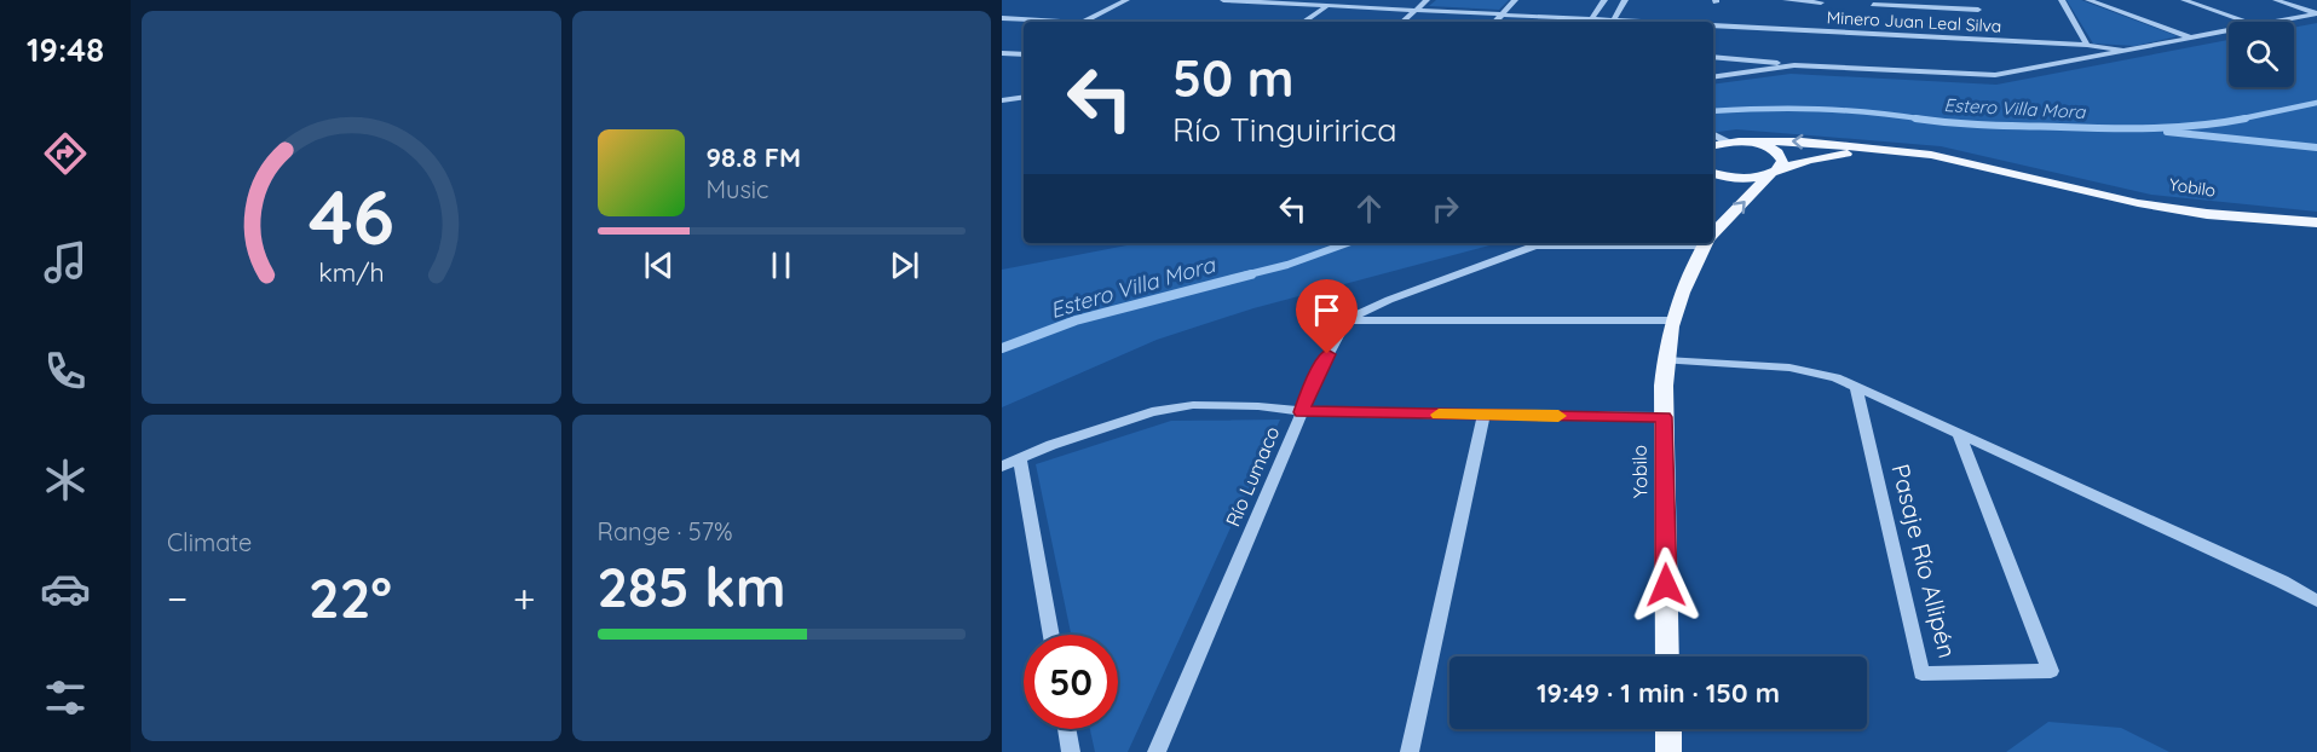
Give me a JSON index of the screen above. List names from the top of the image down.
{
  "streets": {
    "main road": ["Yobilo"],
    "street": ["Minero Juan Leal Silva", "Río Lumaco", "Pasaje Río Allipén"]
  },
  "water": ["Estero Villa Mora"],
  "page": {
    "tabs": "19:48",
    "turn": ["50 m", "Río Tinguiririca"],
    "song": ["98.8 FM", "Music"],
    "tile": [
      "Climate",
      ["Range · 57%", "285 km"]
    ],
    "heat": ["−", "22°", "+"],
    "limit": "50",
    "trip": "19:49 · 1 min · 150 m",
    "gauge": ["46", "km/h"]
  }
}
